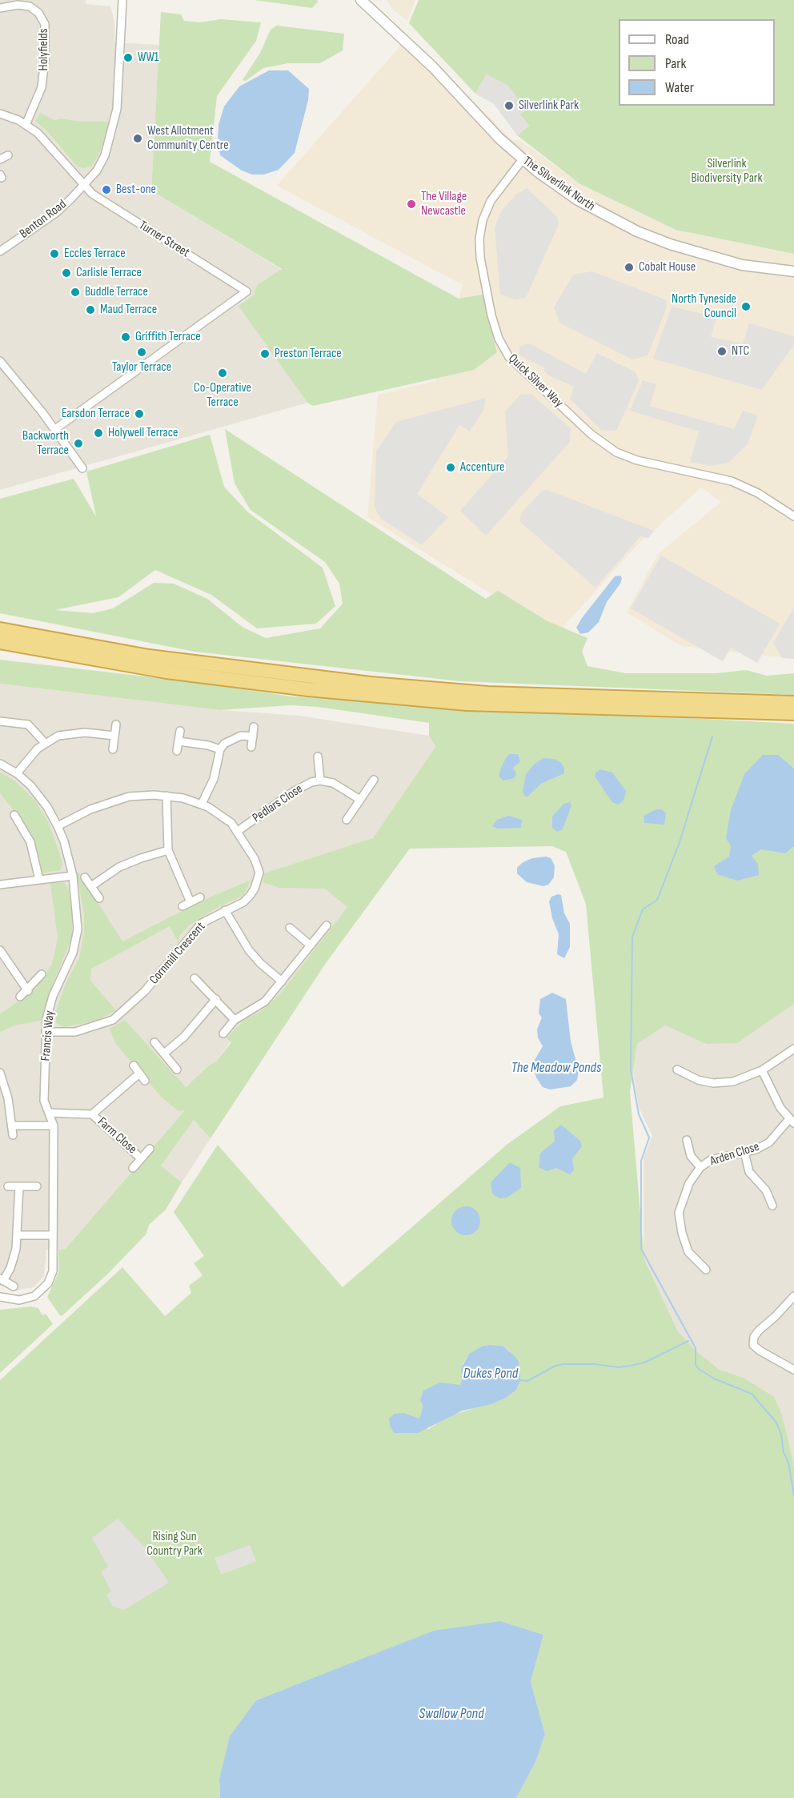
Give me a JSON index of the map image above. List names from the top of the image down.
{
  "streets": {
    "street": [
      "Holyfields",
      "The Silverlink North",
      "Benton Road",
      "Turner Street",
      "Quick Silver Way",
      "Pedlars Close",
      "Cornmill Crescent",
      "Francis Way",
      "Farm Close",
      "Arden Close"
    ]
  },
  "crossings": [
    ["The Silverlink North", "Quick Silver Way"],
    ["Benton Road", "Turner Street"],
    ["Pedlars Close", "Cornmill Crescent"],
    ["Cornmill Crescent", "Francis Way"],
    ["Francis Way", "Farm Close"]
  ],
  "water": ["The Meadow Ponds", "Dukes Pond", "Swallow Pond"],
  "parks": ["Silverlink Biodiversity Park", "Rising Sun Country Park"],
  "places": [
    "WW1",
    "Silverlink Park",
    "West Allotment Community Centre",
    "Best-one",
    "The Village Newcastle",
    "Eccles Terrace",
    "Cobalt House",
    "Carlisle Terrace",
    "Buddle Terrace",
    "North Tyneside Council",
    "Maud Terrace",
    "Griffith Terrace",
    "NTC",
    "Taylor Terrace",
    "Preston Terrace",
    "Co-Operative Terrace",
    "Earsdon Terrace",
    "Holywell Terrace",
    "Backworth Terrace",
    "Accenture"
  ],
  "legend": ["Road", "Park", "Water"]
}
